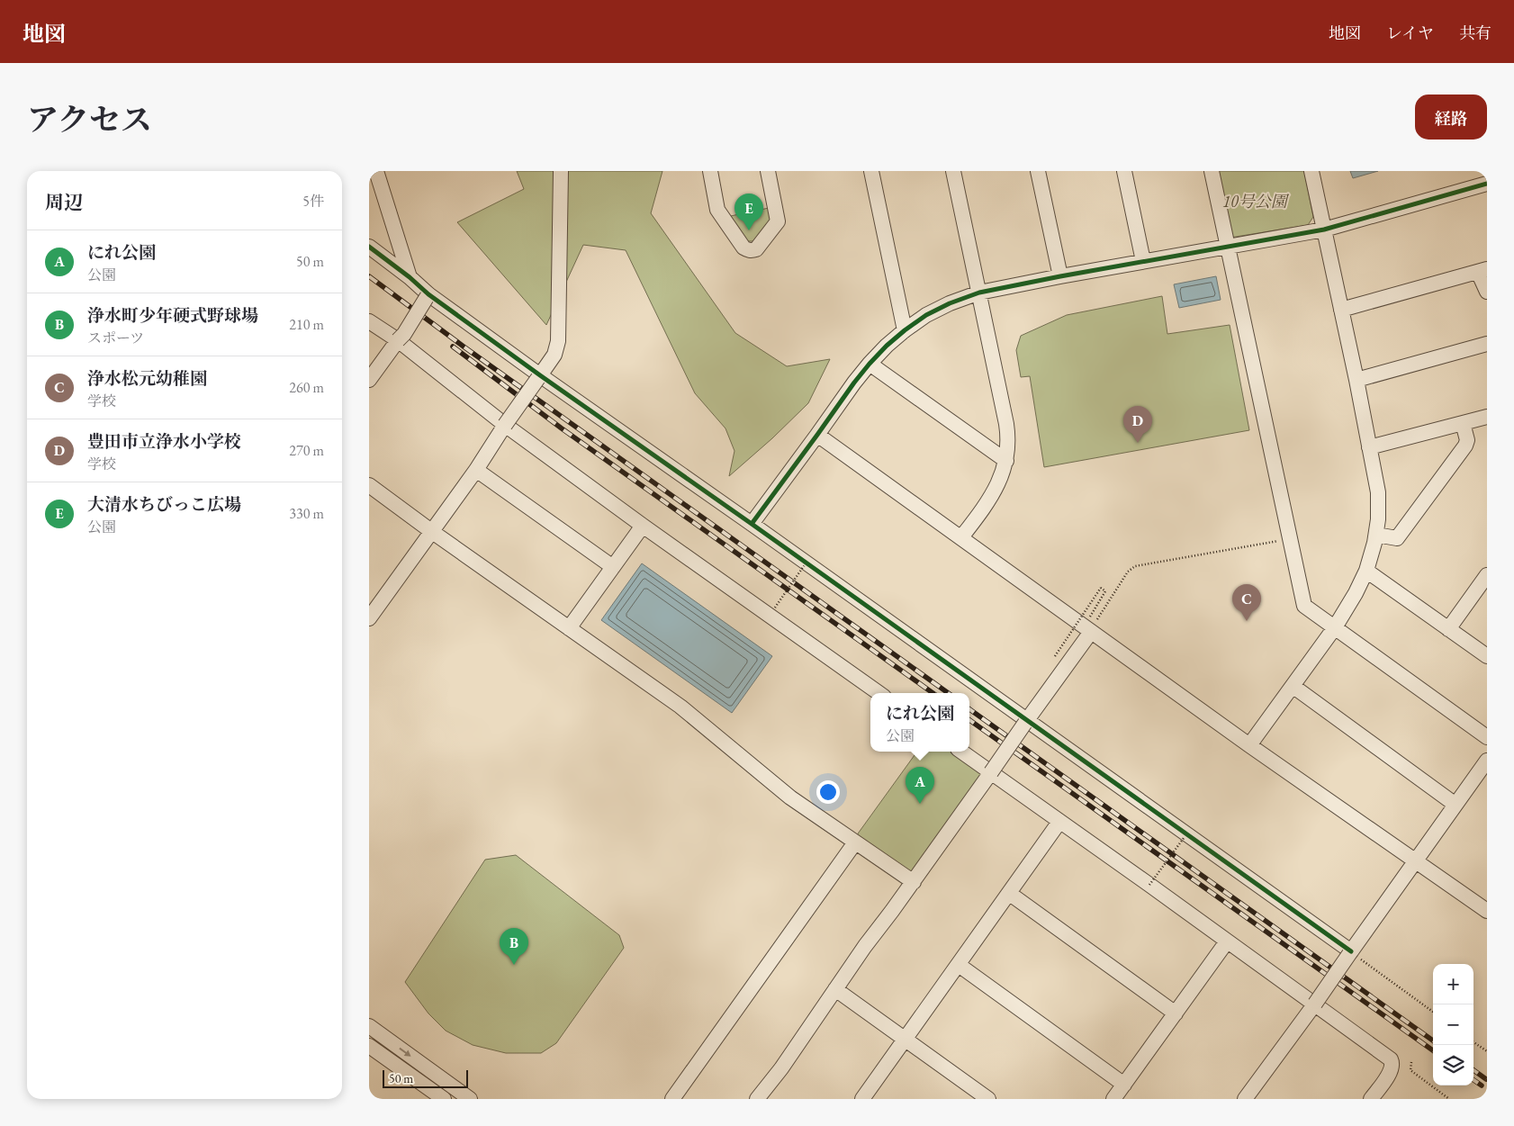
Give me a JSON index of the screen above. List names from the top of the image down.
{
  "parks": ["10号公園"],
  "scale_bar": "50 m",
  "page": {
    "header": "地図",
    "nav": ["地図", "レイヤ", "共有"],
    "title": "アクセス",
    "buttons": "経路",
    "heading": ["周辺", "5件"],
    "pins": [
      "E",
      "D",
      "C",
      "A",
      "B"
    ],
    "list": [
      {
        "mark": "A",
        "name": "にれ公園",
        "note": "公園",
        "value": "50 m"
      },
      {
        "mark": "B",
        "name": "浄水町少年硬式野球場",
        "note": "スポーツ",
        "value": "210 m"
      },
      {
        "mark": "C",
        "name": "浄水松元幼稚園",
        "note": "学校",
        "value": "260 m"
      },
      {
        "mark": "D",
        "name": "豊田市立浄水小学校",
        "note": "学校",
        "value": "270 m"
      },
      {
        "mark": "E",
        "name": "大清水ちびっこ広場",
        "note": "公園",
        "value": "330 m"
      }
    ],
    "popup": ["にれ公園", "公園"],
    "map_buttons": ["+", "−"],
    "scale": "50 m"
  }
}
